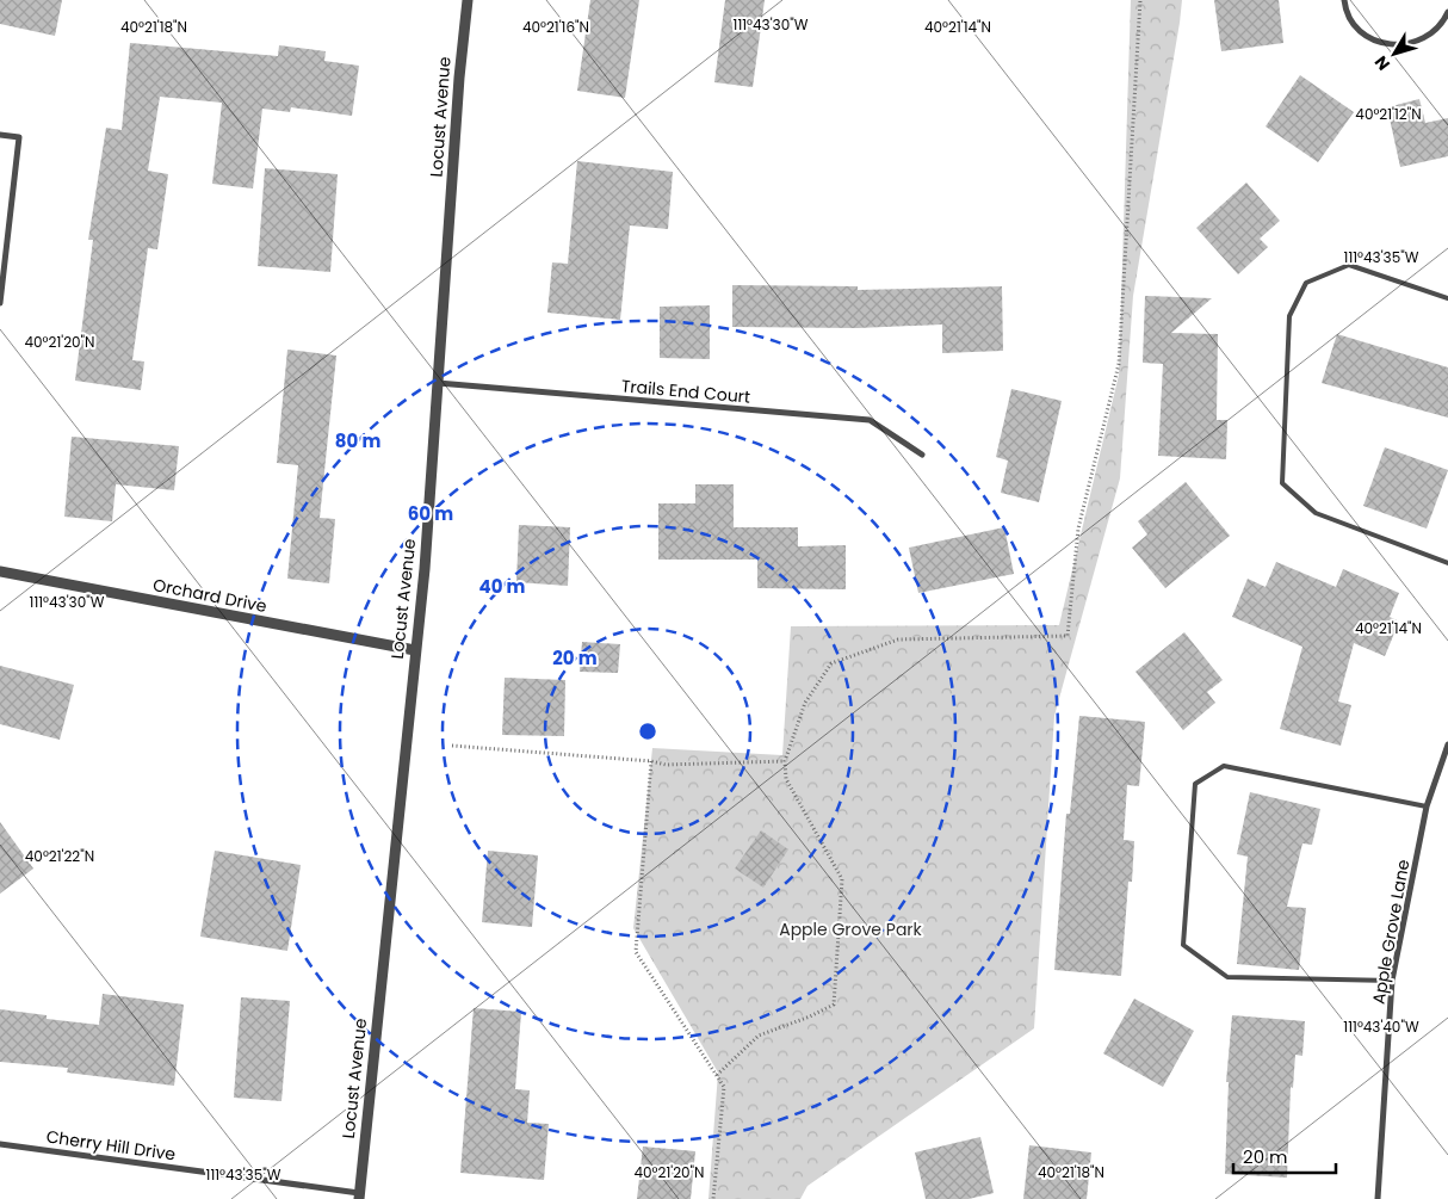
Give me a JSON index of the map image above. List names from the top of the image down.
{
  "streets": {
    "street": [
      "Locust Avenue",
      "Trails End Court",
      "Orchard Drive",
      "Apple Grove Lane",
      "Cherry Hill Drive"
    ]
  },
  "crossings": [
    ["Locust Avenue", "Trails End Court"],
    ["Locust Avenue", "Orchard Drive"],
    ["Locust Avenue", "Cherry Hill Drive"]
  ],
  "parks": ["Apple Grove Park"],
  "scale_bar": "20 m",
  "north": "bottom left",
  "coordinates": [
    "111°43'30\"W",
    "40°21'18\"N",
    "40°21'16\"N",
    "40°21'14\"N",
    "40°21'12\"N",
    "111°43'35\"W",
    "40°21'20\"N",
    "40°21'22\"N",
    "111°43'40\"W"
  ],
  "rings": [
    "80 m",
    "60 m",
    "40 m",
    "20 m"
  ]
}
